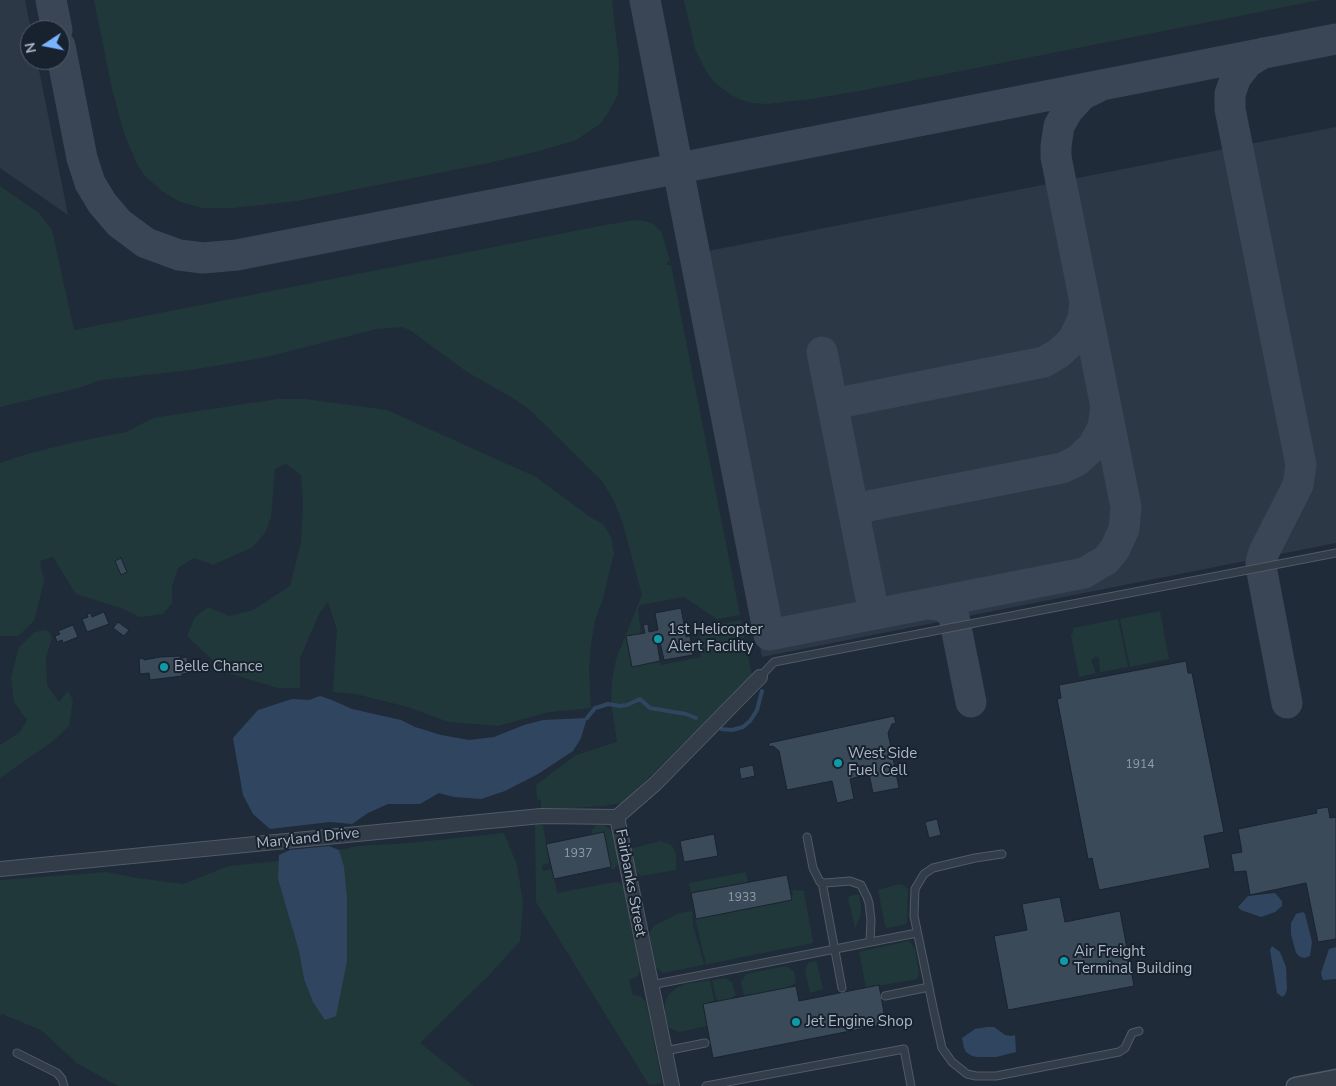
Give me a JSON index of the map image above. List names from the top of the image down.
{
  "streets": {
    "street": ["Maryland Drive", "Fairbanks Street"]
  },
  "crossings": [
    ["Maryland Drive", "Fairbanks Street"]
  ],
  "places": [
    "1st Helicopter Alert Facility",
    "Belle Chance",
    "West Side Fuel Cell",
    "Air Freight Terminal Building",
    "Jet Engine Shop"
  ],
  "house_numbers": ["1914", "1937", "1933"],
  "north": "left"
}
